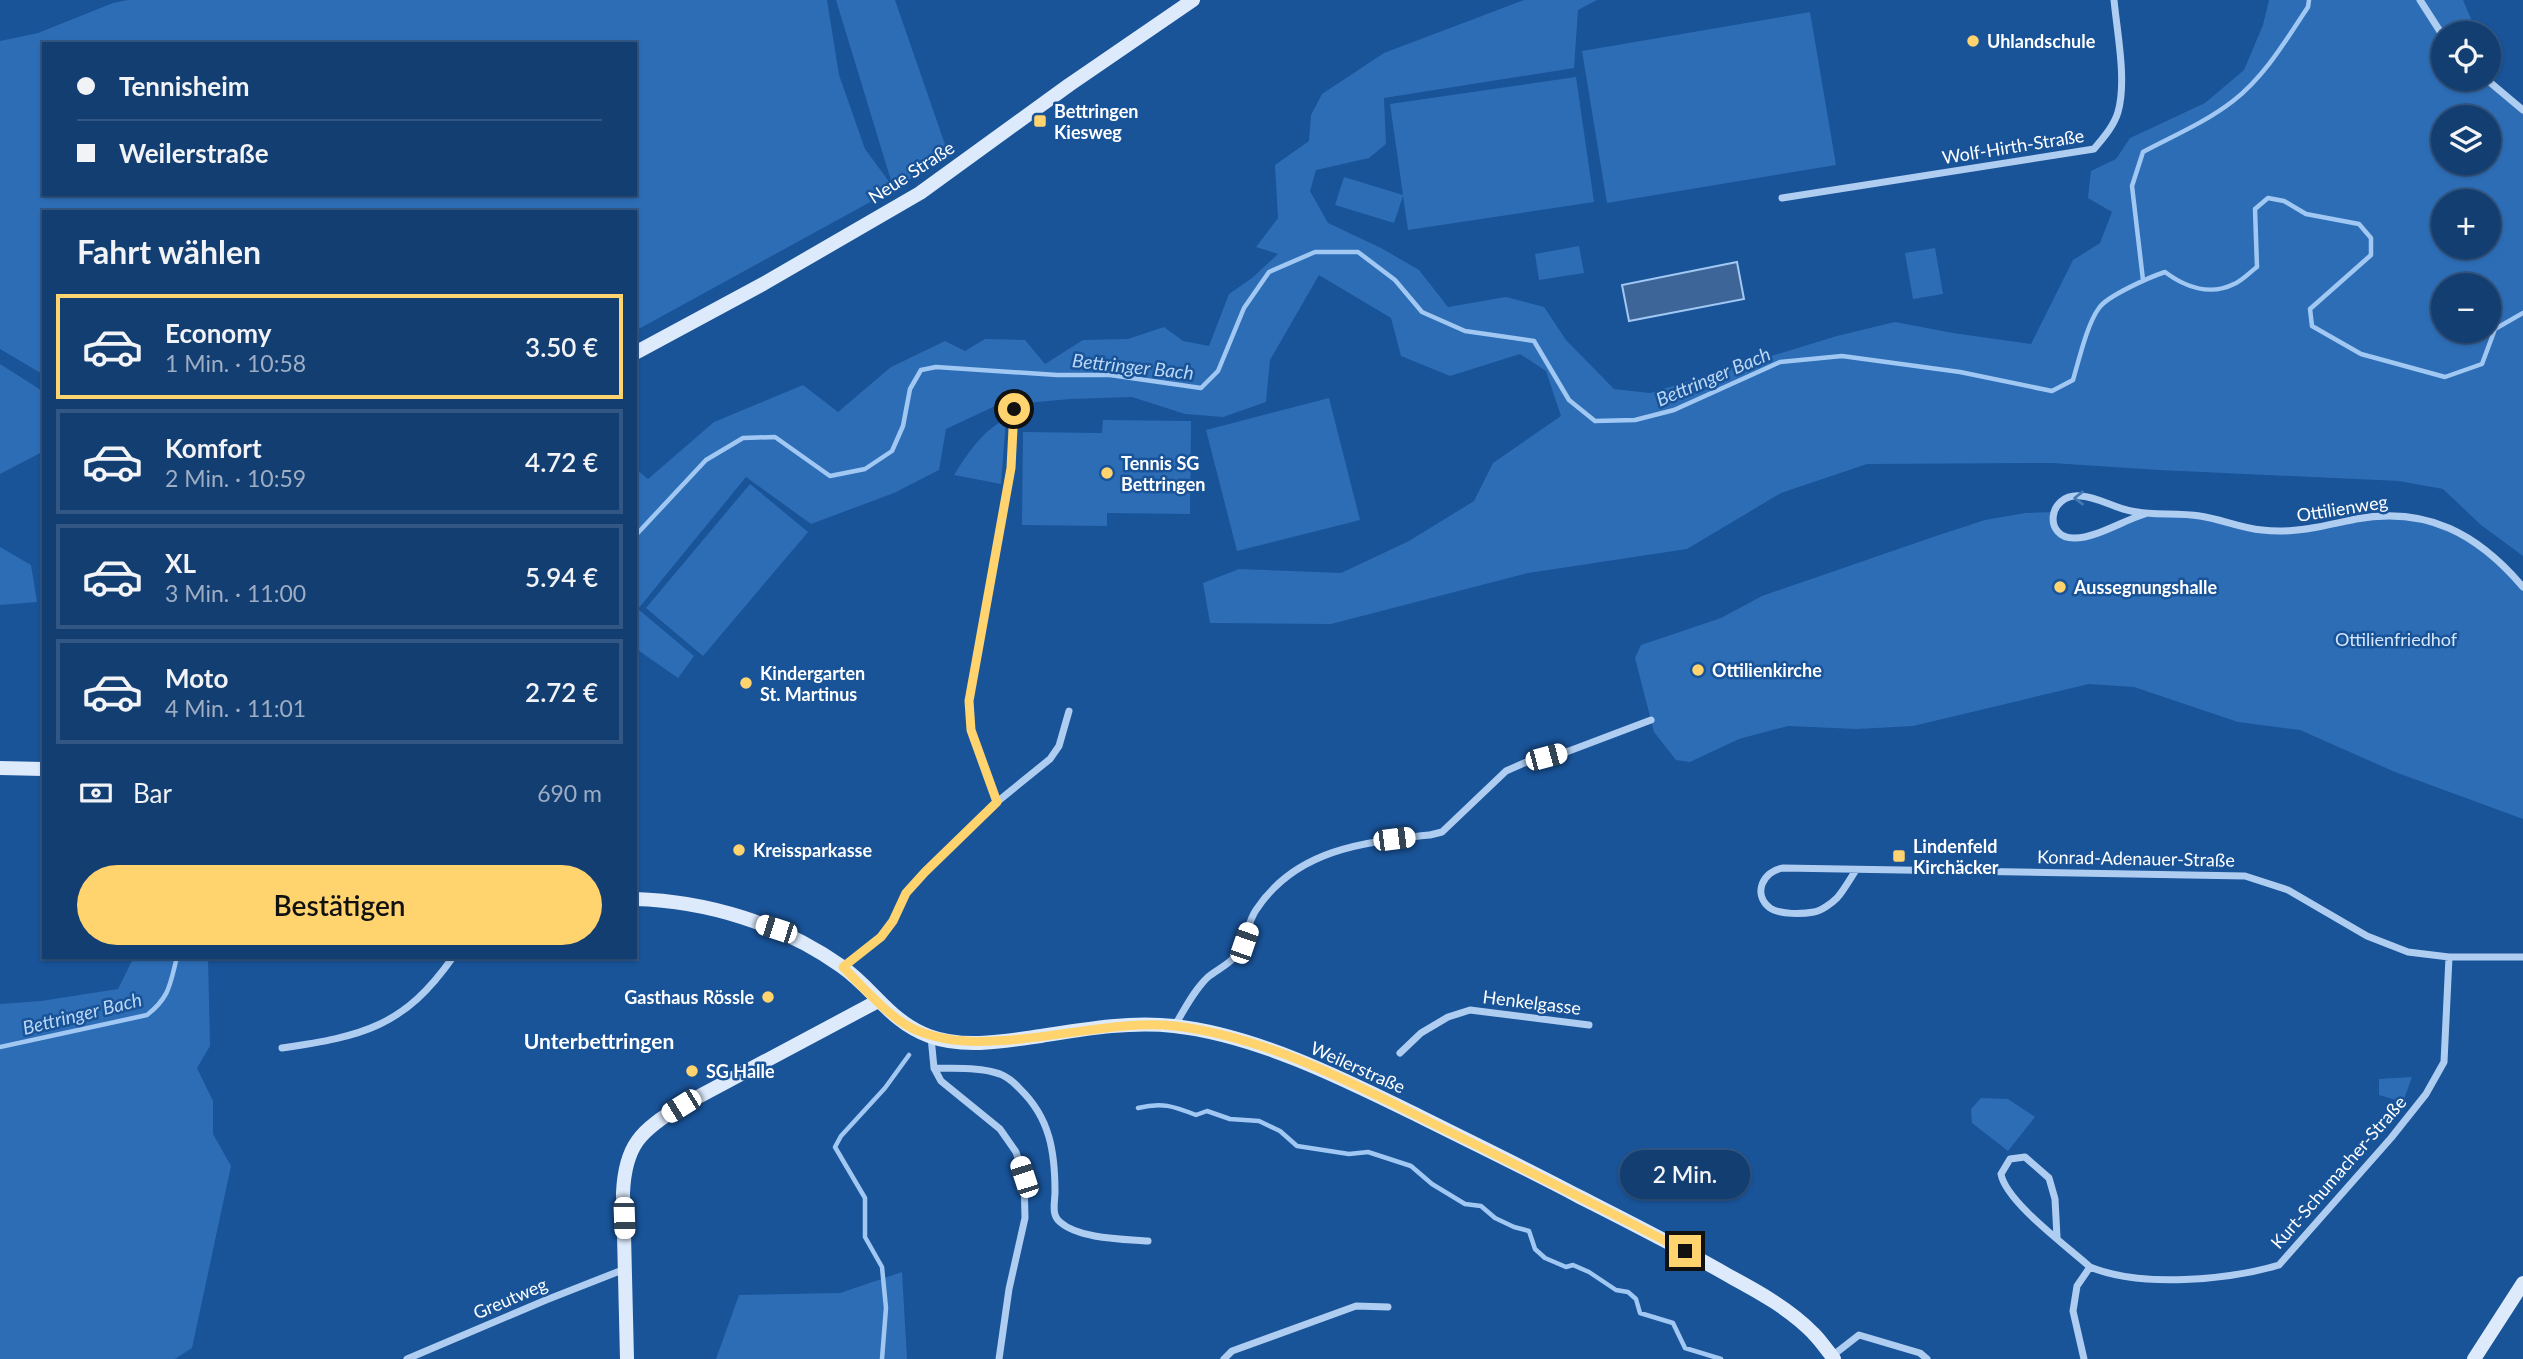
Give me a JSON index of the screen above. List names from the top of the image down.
{
  "streets": {
    "main road": ["Neue Straße", "Weilerstraße"],
    "street": [
      "Wolf-Hirth-Straße",
      "Ottilienweg",
      "Konrad-Adenauer-Straße",
      "Henkelgasse",
      "Kurt-Schumacher-Straße",
      "Greutweg"
    ]
  },
  "crossings": [
    ["Konrad-Adenauer-Straße", "Kurt-Schumacher-Straße"]
  ],
  "districts": ["Unterbettringen"],
  "water": ["Bettringer Bach"],
  "parks": ["Ottilienfriedhof"],
  "places": {
    "other": [
      "Uhlandschule",
      "Tennis SG Bettringen",
      "Aussegnungshalle",
      "Ottilienkirche",
      "Kindergarten St. Martinus",
      "Kreissparkasse",
      "Gasthaus Rössle",
      "SG Halle"
    ],
    "transit": ["Bettringen Kiesweg", "Lindenfeld Kirchäcker"]
  },
  "page": {
    "map_buttons": ["+", "−"],
    "banner": ["Tennisheim", "Weilerstraße"],
    "heading": "Fahrt wählen",
    "list": [
      {
        "name": "Economy",
        "note": "1 Min. · 10:58",
        "value": "3.50 €"
      },
      {
        "name": "Komfort",
        "note": "2 Min. · 10:59",
        "value": "4.72 €"
      },
      {
        "name": "XL",
        "note": "3 Min. · 11:00",
        "value": "5.94 €"
      },
      {
        "name": "Moto",
        "note": "4 Min. · 11:01",
        "value": "2.72 €"
      }
    ],
    "pay": ["Bar", "690 m"],
    "buttons": "Bestätigen",
    "bubble": "2 Min."
  }
}
